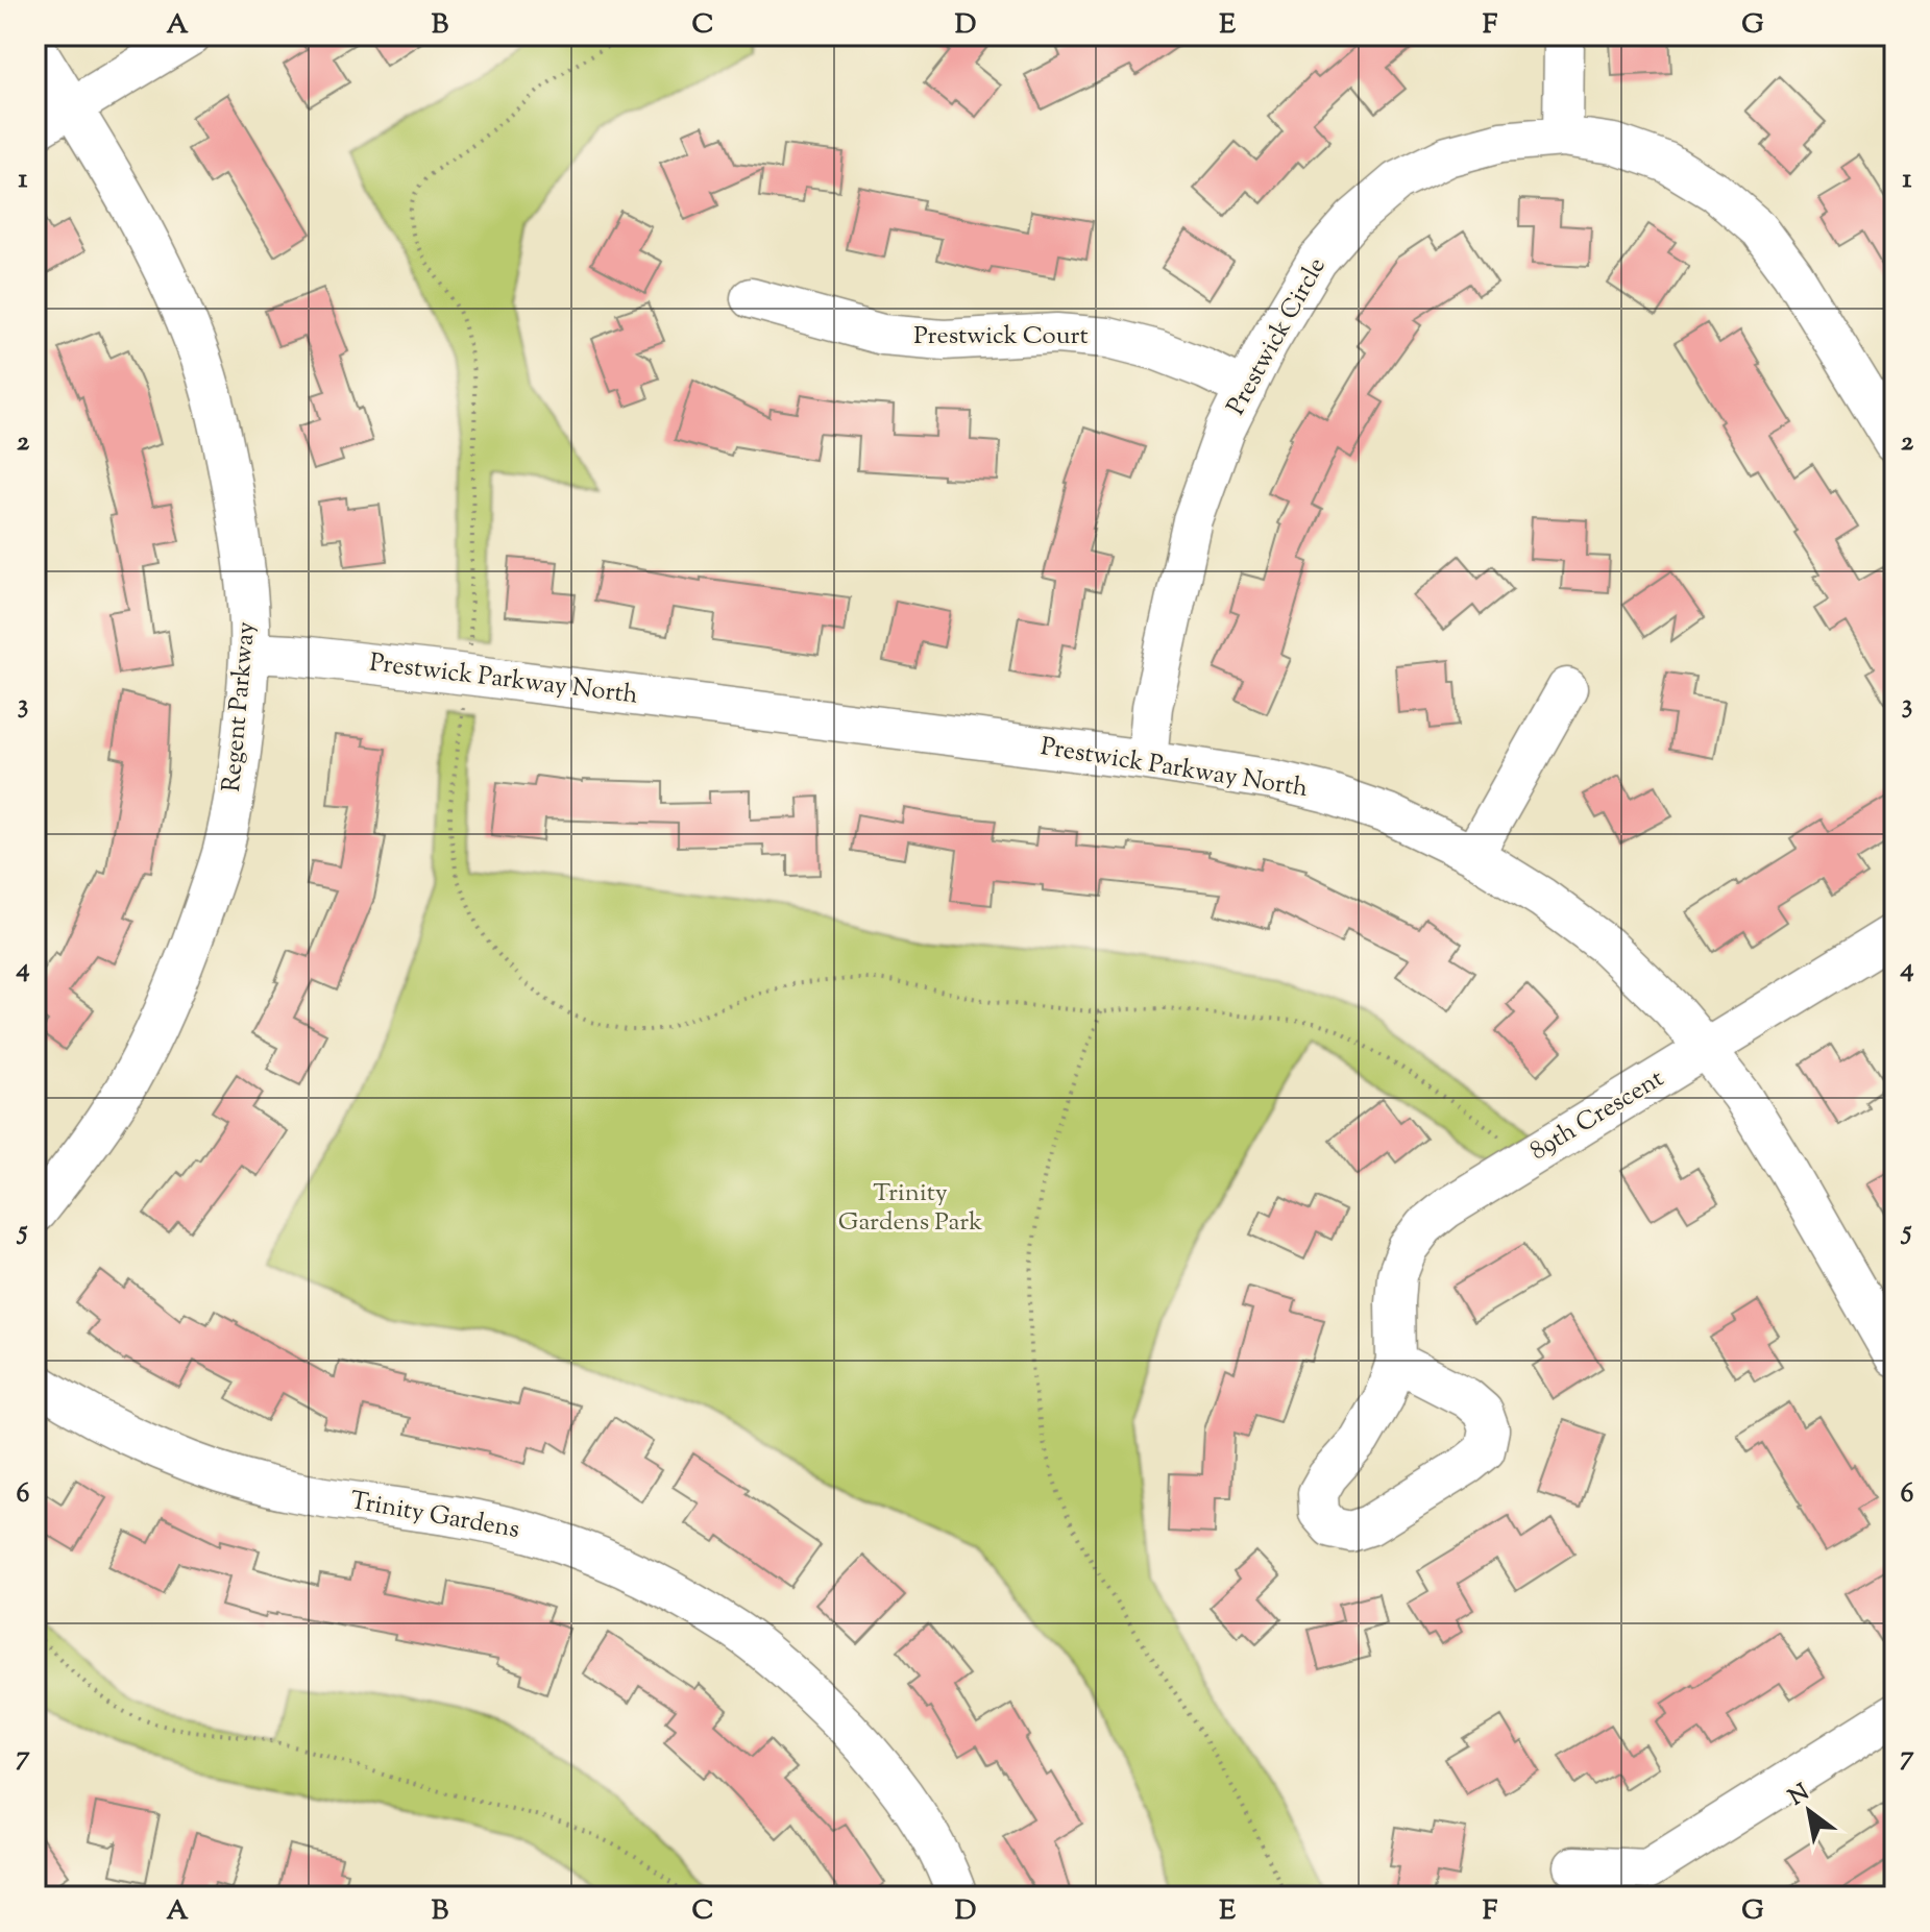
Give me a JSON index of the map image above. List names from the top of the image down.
{
  "streets": {
    "street": [
      "Prestwick Court",
      "Prestwick Circle",
      "Prestwick Parkway North",
      "Regent Parkway",
      "89th Crescent",
      "Trinity Gardens"
    ]
  },
  "crossings": [
    ["Prestwick Court", "Prestwick Circle"],
    ["Prestwick Circle", "Prestwick Parkway North"],
    ["Prestwick Parkway North", "Regent Parkway"],
    ["Prestwick Parkway North", "89th Crescent"]
  ],
  "parks": ["Trinity Gardens Park"],
  "north": "top left",
  "grid": {
    "columns": [
      "A",
      "B",
      "C",
      "D",
      "E",
      "F",
      "G"
    ],
    "rows": [
      "1",
      "2",
      "3",
      "4",
      "5",
      "6",
      "7"
    ]
  }
}
